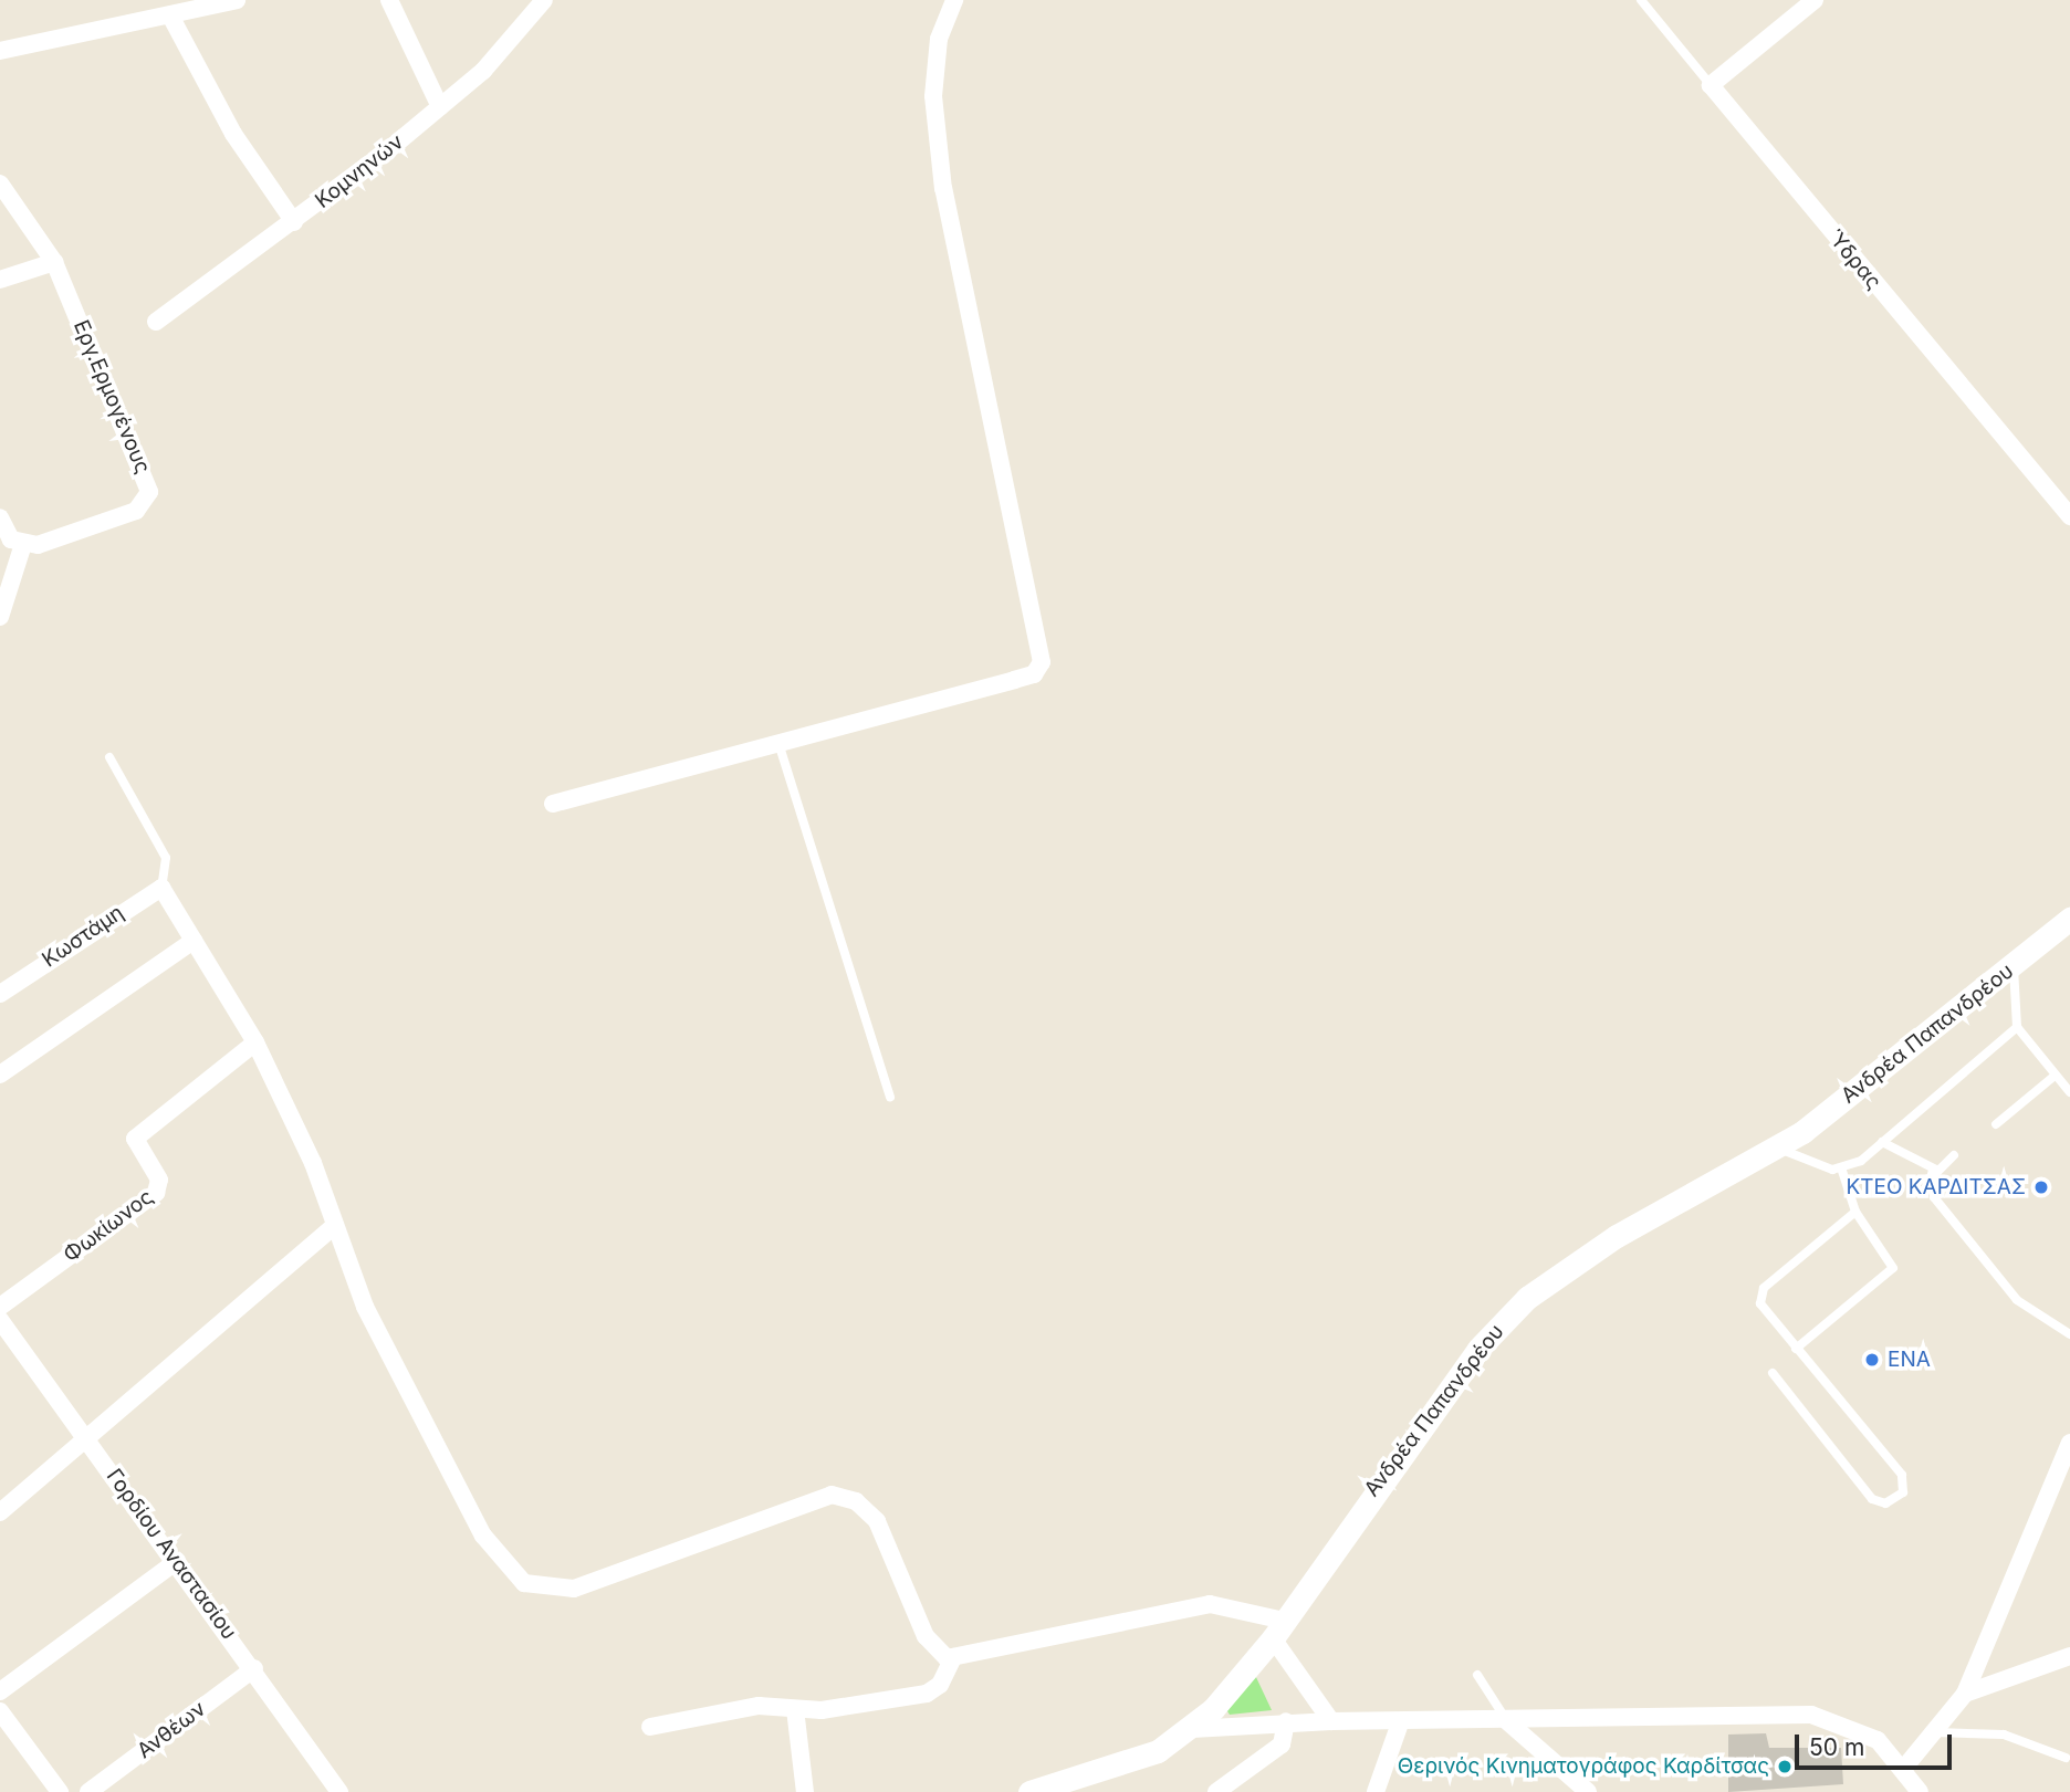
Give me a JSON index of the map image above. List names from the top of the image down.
{
  "streets": {
    "main road": ["Ανδρέα Παπανδρέου"],
    "street": [
      "Κομνηνών",
      "Ύδρας",
      "Εργ.Ερμογένους",
      "Κωστάμη",
      "Φωκίωνος",
      "Γορδίου Αναστασίου",
      "Ανθέων"
    ]
  },
  "crossings": [
    ["Γορδίου Αναστασίου", "Ανθέων"]
  ],
  "places": ["ΚΤΕΟ ΚΑΡΔΙΤΣΑΣ", "ΕΝΑ", "Θερινός Κινηματογράφος Καρδίτσας"],
  "scale_bar": "50 m"
}
